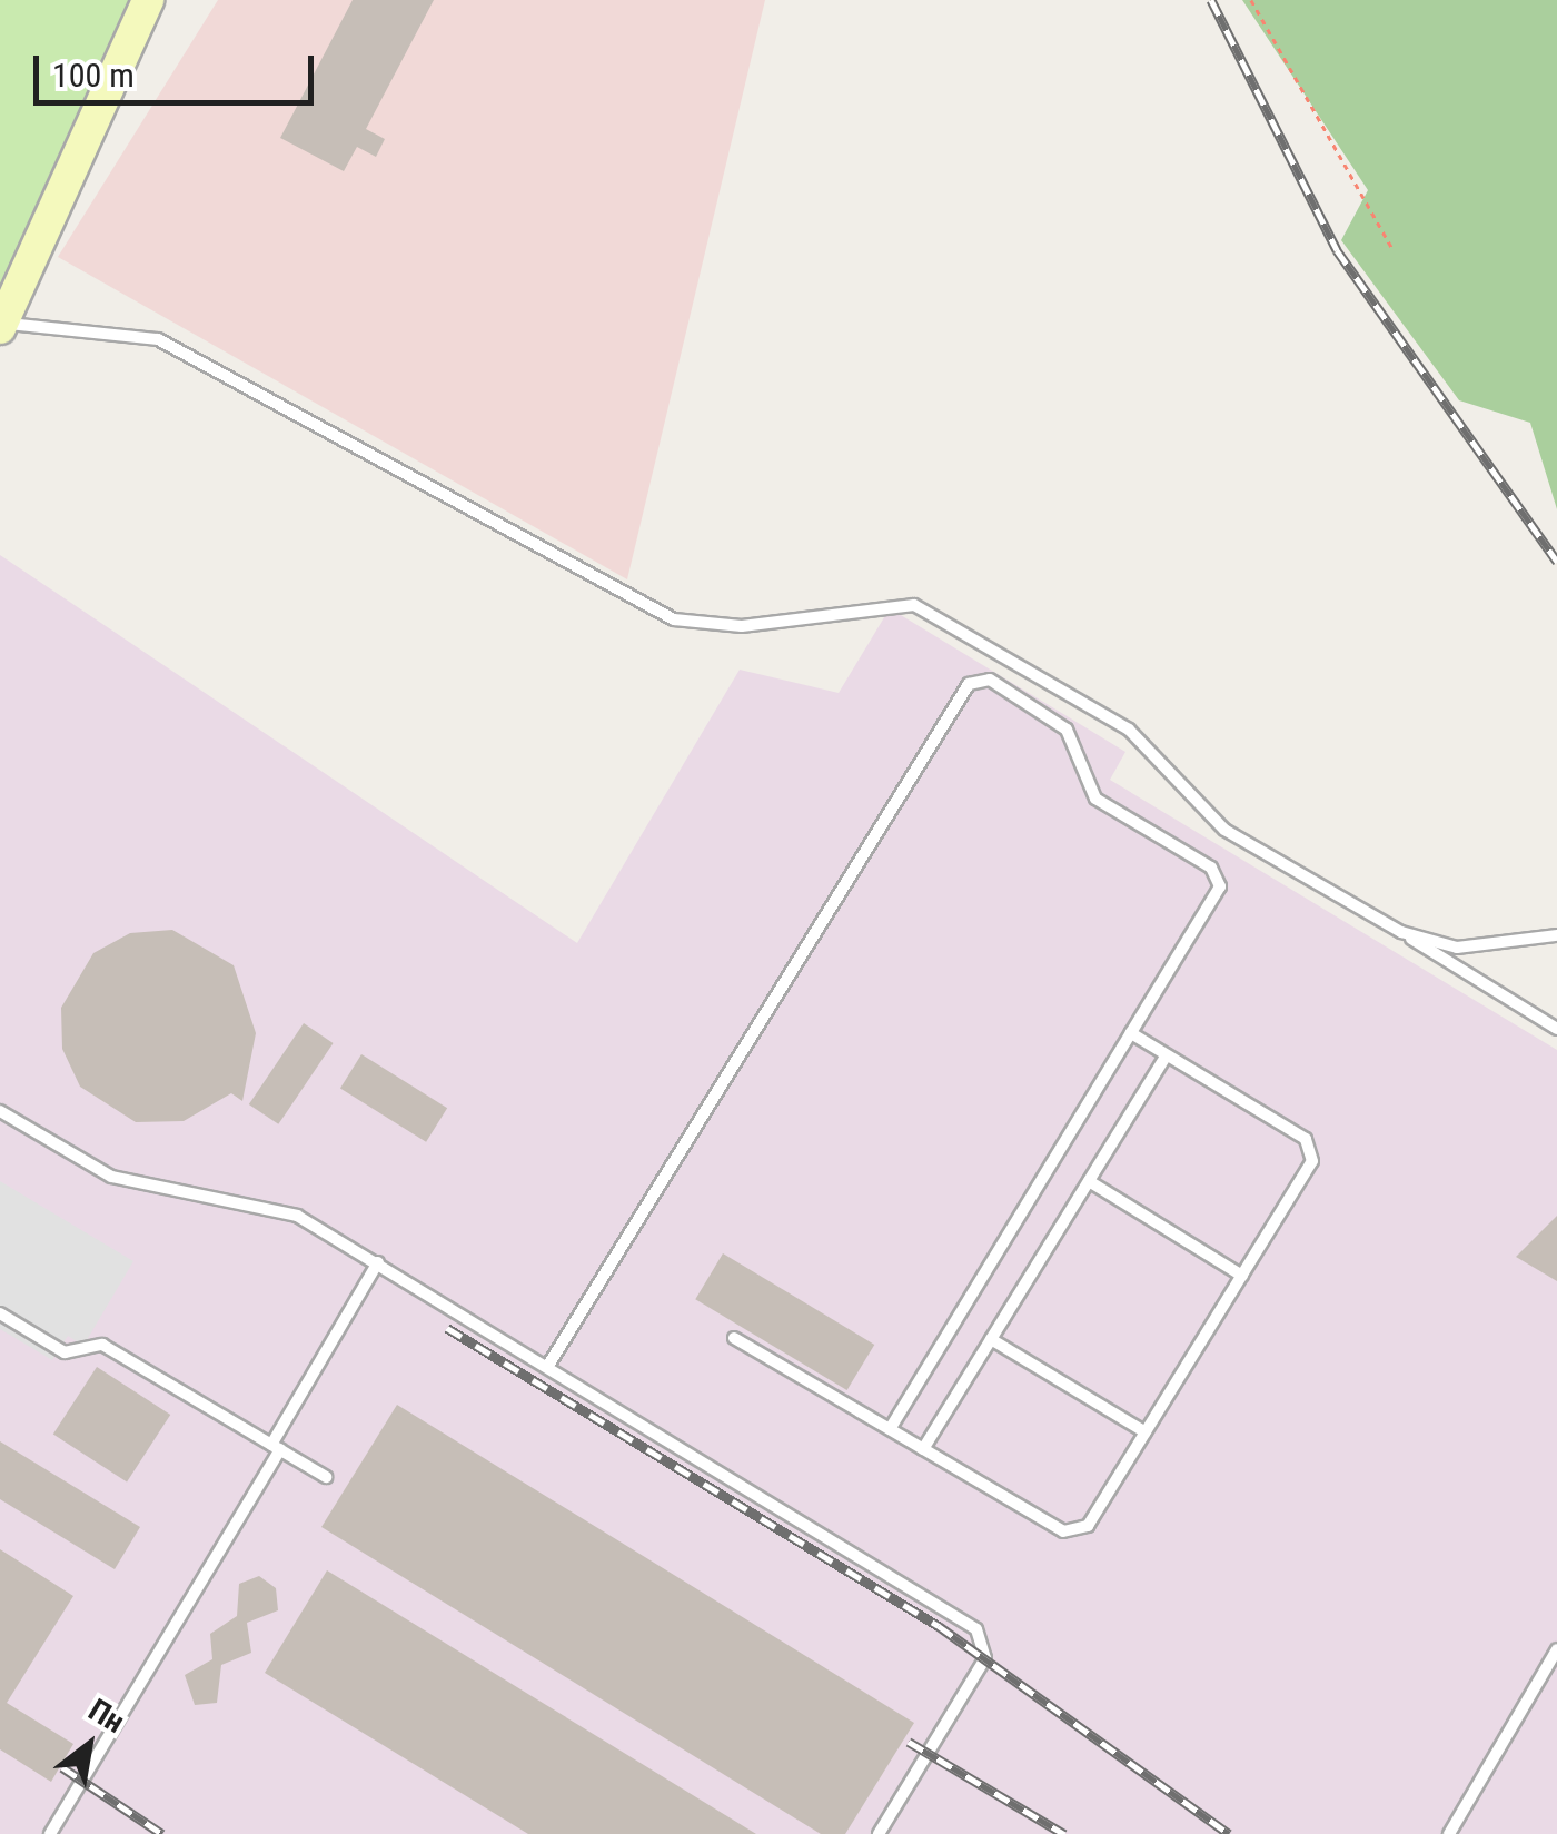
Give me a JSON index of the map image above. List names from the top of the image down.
{
  "scale_bar": "100 m",
  "north": "top right"
}
